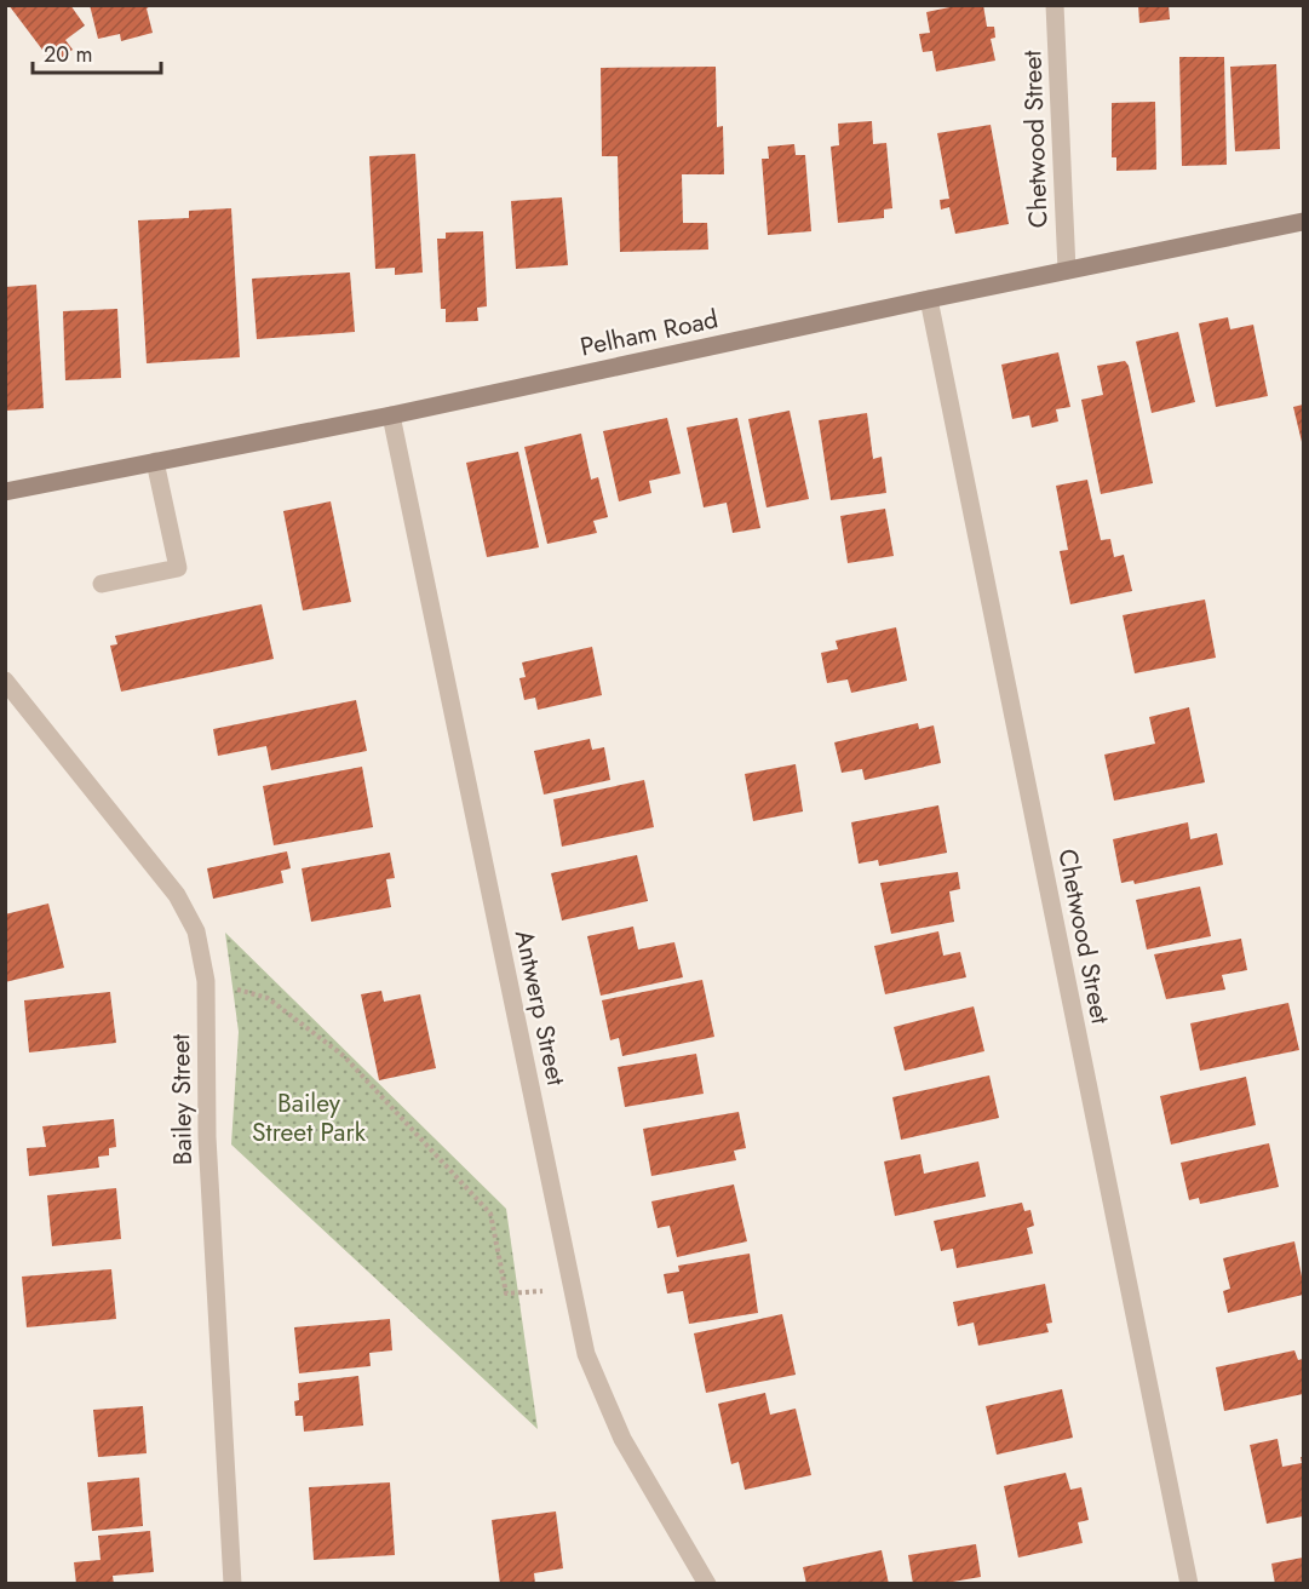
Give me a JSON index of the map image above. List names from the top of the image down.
{
  "streets": {
    "main road": ["Pelham Road"],
    "street": ["Chetwood Street", "Antwerp Street", "Bailey Street"]
  },
  "crossings": [
    ["Chetwood Street", "Pelham Road"],
    ["Pelham Road", "Antwerp Street"]
  ],
  "parks": ["Bailey Street Park"],
  "scale_bar": "20 m"
}
